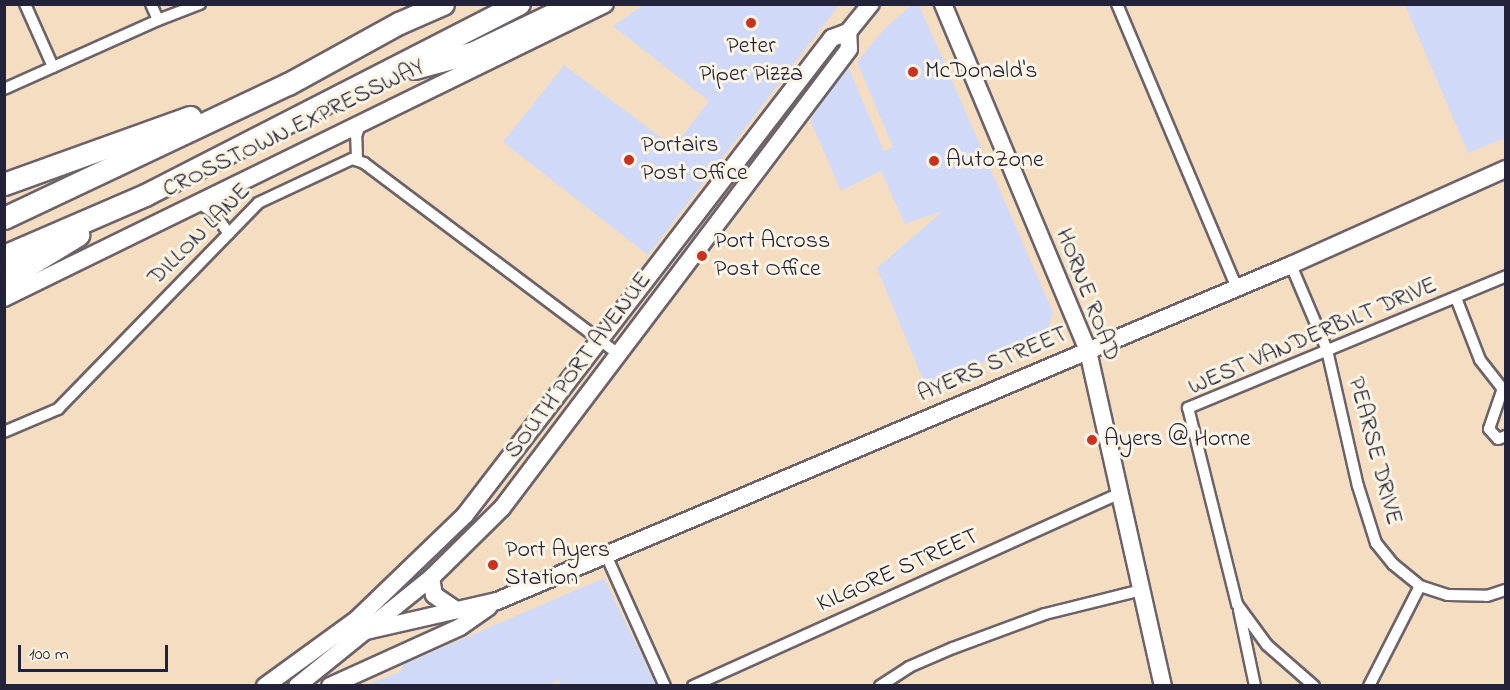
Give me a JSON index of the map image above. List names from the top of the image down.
{
  "streets": {
    "highway": ["CROSSTOWN EXPRESSWAY"],
    "main road": ["HORNE ROAD", "AYERS STREET", "SOUTH PORT AVENUE"],
    "street": [
      "DILLON LANE",
      "WEST VANDERBILT DRIVE",
      "PEARSE DRIVE",
      "KILGORE STREET"
    ]
  },
  "crossings": [
    ["HORNE ROAD", "AYERS STREET"],
    ["HORNE ROAD", "KILGORE STREET"],
    ["WEST VANDERBILT DRIVE", "PEARSE DRIVE"],
    ["AYERS STREET", "SOUTH PORT AVENUE"],
    ["AYERS STREET", "PEARSE DRIVE"]
  ],
  "places": [
    "Peter Piper Pizza",
    "McDonald's",
    "Portairs Post Office",
    "AutoZone",
    "Port Across Post Office",
    "Ayers @ Horne",
    "Port Ayers Station"
  ],
  "scale_bar": "100 m"
}
